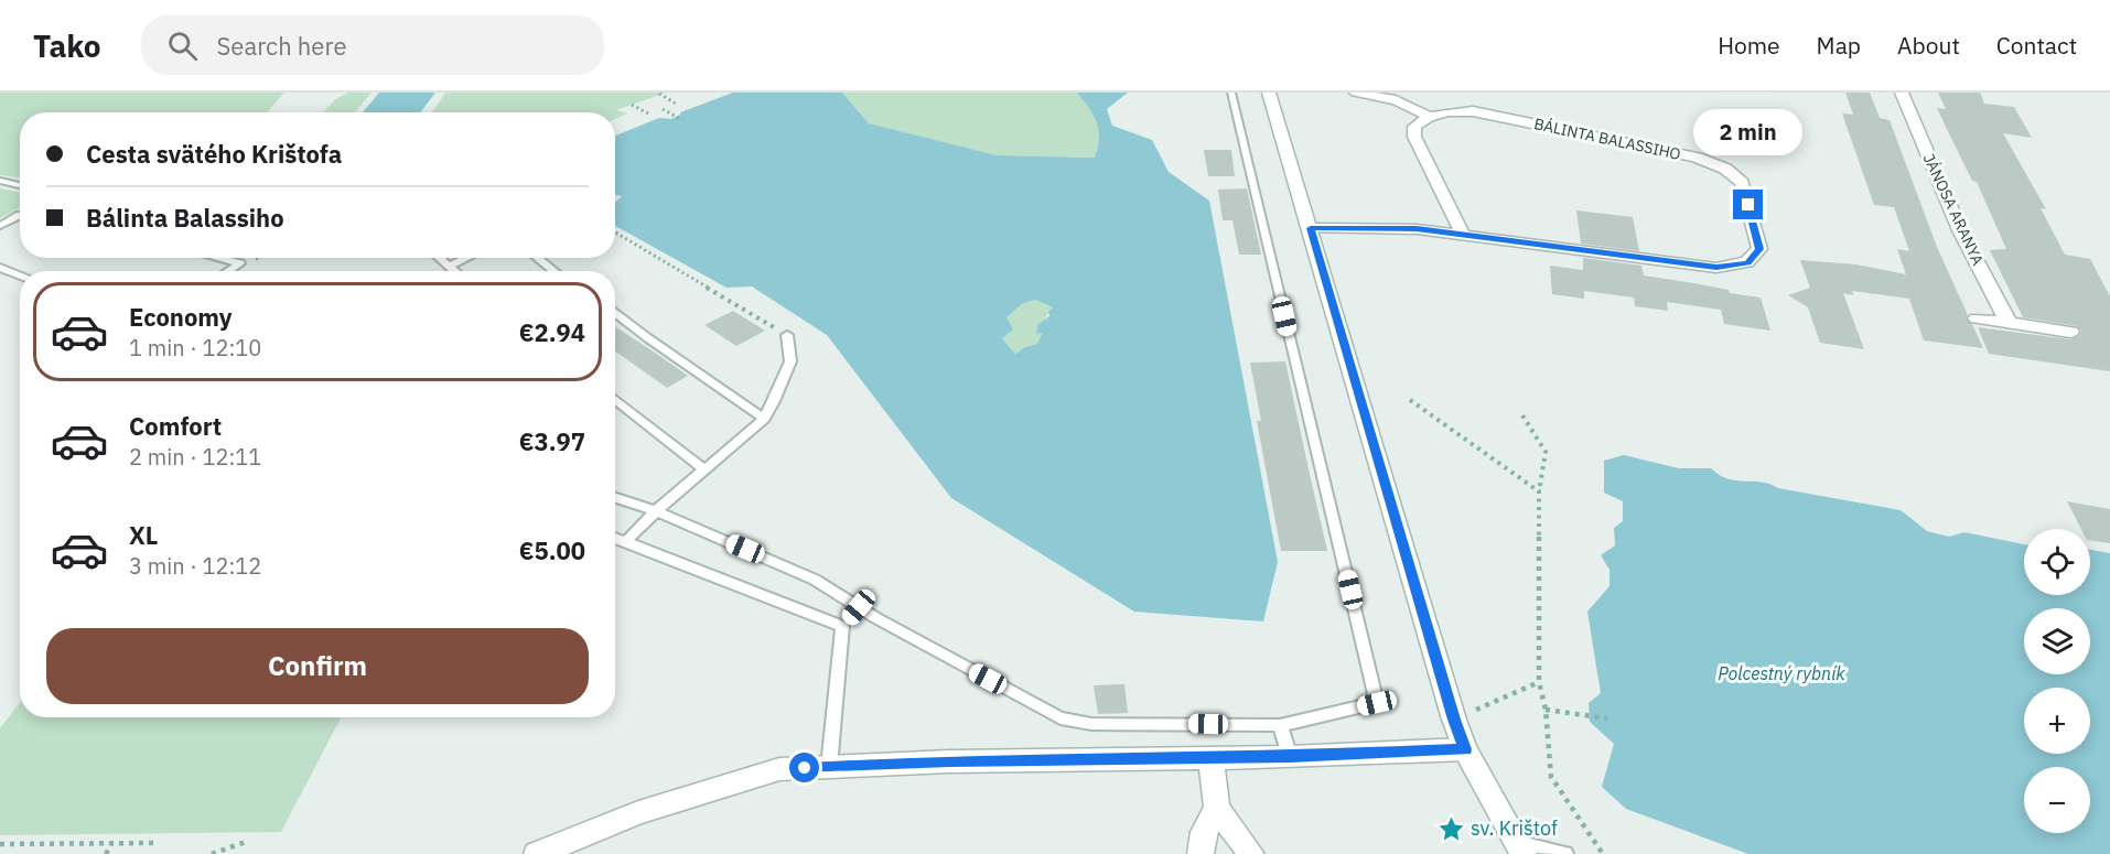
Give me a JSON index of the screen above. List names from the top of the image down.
{
  "streets": {
    "street": ["BÁLINTA BALASSIHO", "JÁNOSA ARANYA"]
  },
  "water": ["Polcestný rybník"],
  "places": {
    "place": ["sv. Krištof"]
  },
  "page": {
    "header": "Tako",
    "search": "Search here",
    "nav": [
      "Home",
      "Map",
      "About",
      "Contact"
    ],
    "bubble": "2 min",
    "banner": ["Cesta svätého Krištofa", "Bálinta Balassiho"],
    "list": [
      {
        "name": "Economy",
        "note": "1 min · 12:10",
        "value": "€2.94"
      },
      {
        "name": "Comfort",
        "note": "2 min · 12:11",
        "value": "€3.97"
      },
      {
        "name": "XL",
        "note": "3 min · 12:12",
        "value": "€5.00"
      }
    ],
    "map_buttons": ["+", "−"],
    "buttons": "Confirm"
  }
}
